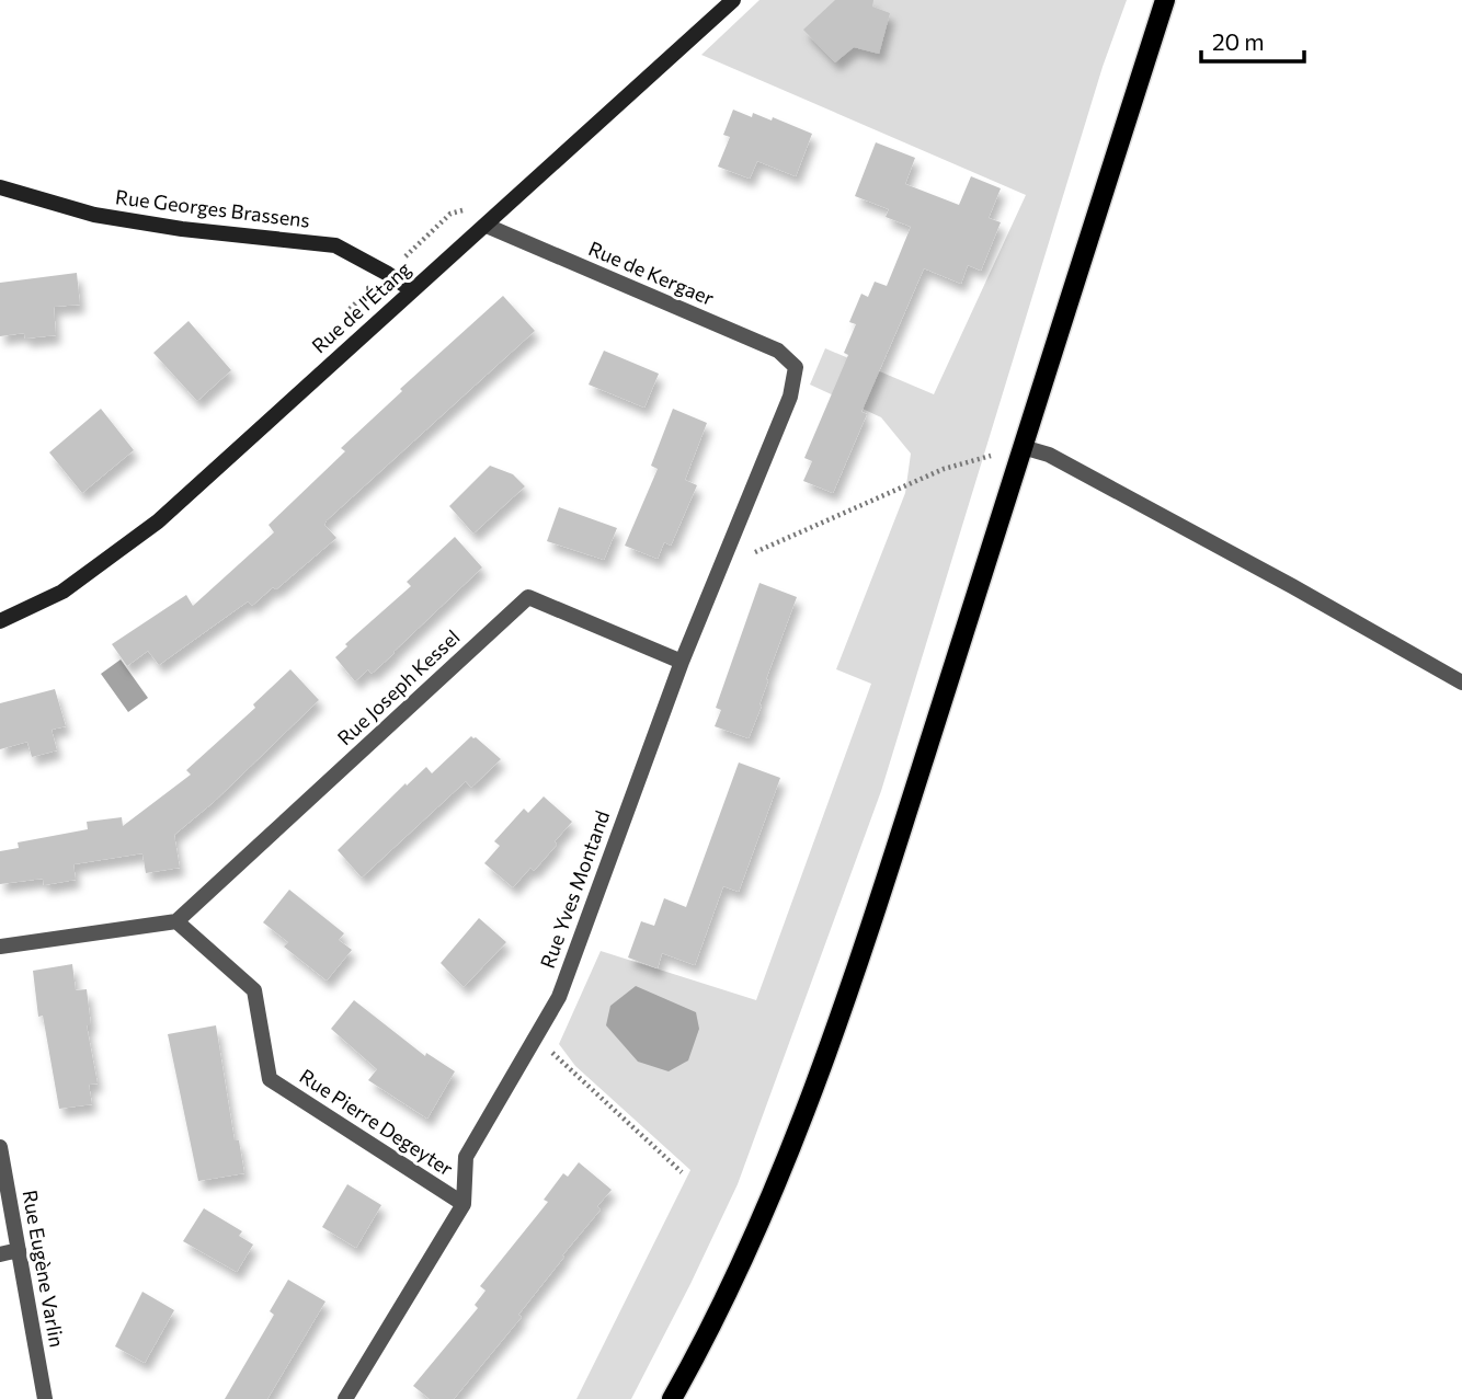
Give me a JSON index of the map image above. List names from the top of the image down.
{
  "streets": {
    "street": [
      "Rue Georges Brassens",
      "Rue de Kergaer",
      "Rue de l'Étang",
      "Rue Joseph Kessel",
      "Rue Yves Montand",
      "Rue Pierre Degeyter",
      "Rue Eugène Varlin"
    ]
  },
  "crossings": [
    ["Rue Georges Brassens", "Rue de l'Étang"],
    ["Rue de Kergaer", "Rue de l'Étang"],
    ["Rue de Kergaer", "Rue Yves Montand"],
    ["Rue Joseph Kessel", "Rue Yves Montand"],
    ["Rue Joseph Kessel", "Rue Pierre Degeyter"],
    ["Rue Yves Montand", "Rue Pierre Degeyter"]
  ],
  "scale_bar": "20 m"
}
